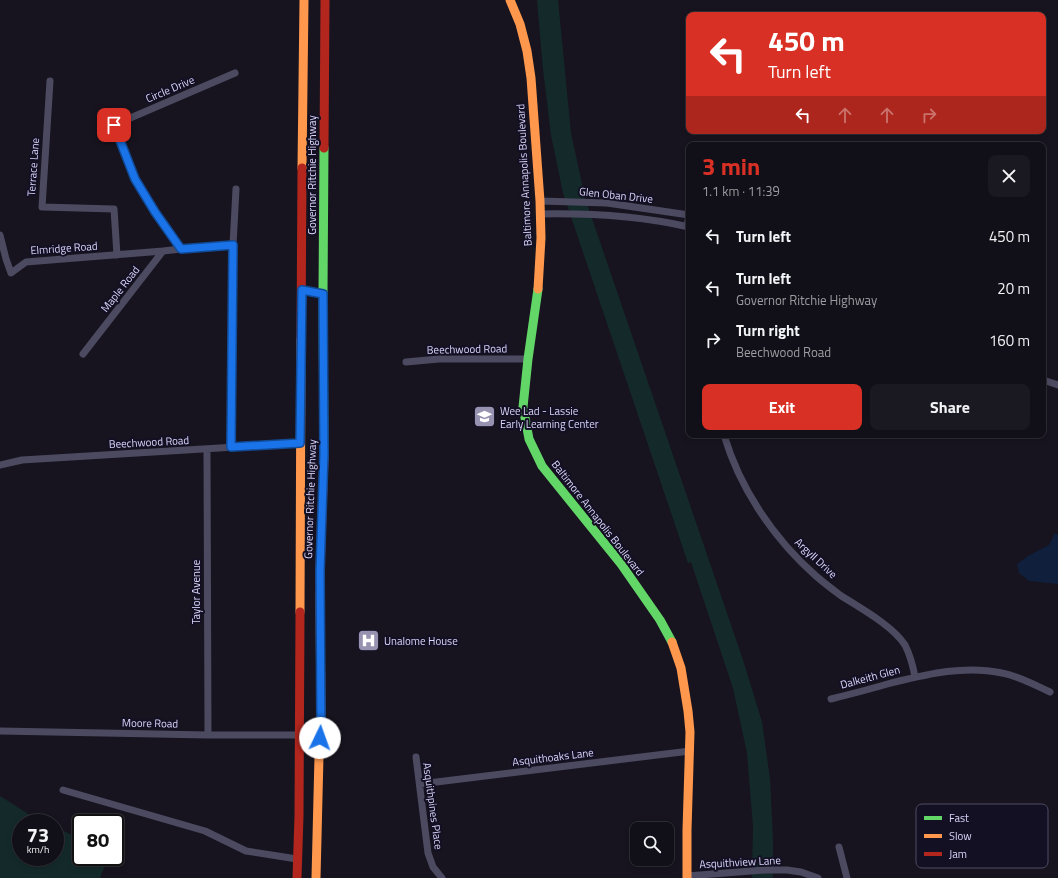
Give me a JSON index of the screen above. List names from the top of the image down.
{
  "streets": {
    "main road": ["Governor Ritchie Highway", "Baltimore Annapolis Boulevard"],
    "street": [
      "Circle Drive",
      "Terrace Lane",
      "Glen Oban Drive",
      "Elmridge Road",
      "Maple Road",
      "Beechwood Road",
      "Argyll Drive",
      "Taylor Avenue",
      "Dalkeith Glen",
      "Moore Road",
      "Asquithoaks Lane",
      "Asquithpines Place",
      "Asquithview Lane"
    ]
  },
  "crossings": [
    ["Terrace Lane", "Elmridge Road"],
    ["Governor Ritchie Highway", "Beechwood Road"],
    ["Governor Ritchie Highway", "Moore Road"],
    ["Baltimore Annapolis Boulevard", "Glen Oban Drive"],
    ["Baltimore Annapolis Boulevard", "Beechwood Road"],
    ["Baltimore Annapolis Boulevard", "Asquithoaks Lane"],
    ["Baltimore Annapolis Boulevard", "Asquithview Lane"],
    ["Elmridge Road", "Maple Road"],
    ["Beechwood Road", "Taylor Avenue"],
    ["Argyll Drive", "Dalkeith Glen"],
    ["Taylor Avenue", "Moore Road"],
    ["Asquithoaks Lane", "Asquithpines Place"]
  ],
  "places": {
    "school or university": ["Wee Lad - Lassie Early Learning Center"],
    "hospital": ["Unalome House"]
  },
  "legend": ["Fast", "Slow", "Jam"],
  "page": {
    "turn": ["450 m", "Turn left"],
    "heading": ["3 min", "1.1 km · 11:39"],
    "list": [
      {
        "name": "Turn left",
        "value": "450 m"
      },
      {
        "name": "Turn left",
        "note": "Governor Ritchie Highway",
        "value": "20 m"
      },
      {
        "name": "Turn right",
        "note": "Beechwood Road",
        "value": "160 m"
      }
    ],
    "buttons": ["Exit", "Share"],
    "speed": "73 km/h",
    "limit": "80"
  }
}
